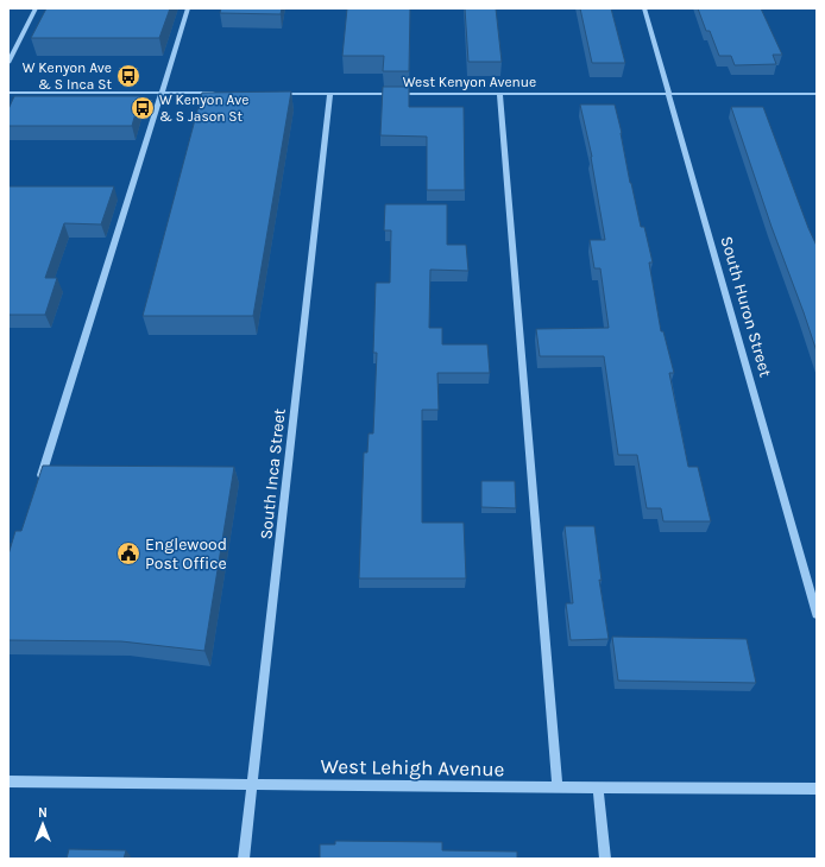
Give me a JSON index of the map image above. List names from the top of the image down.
{
  "streets": {
    "street": [
      "West Kenyon Avenue",
      "South Huron Street",
      "South Inca Street",
      "West Lehigh Avenue"
    ]
  },
  "crossings": [
    ["West Kenyon Avenue", "South Huron Street"],
    ["West Kenyon Avenue", "South Inca Street"],
    ["South Inca Street", "West Lehigh Avenue"]
  ],
  "places": {
    "bus stop": ["W Kenyon Ave & S Inca St", "W Kenyon Ave & S Jason St"],
    "public building": ["Englewood Post Office"]
  },
  "north": "top"
}
